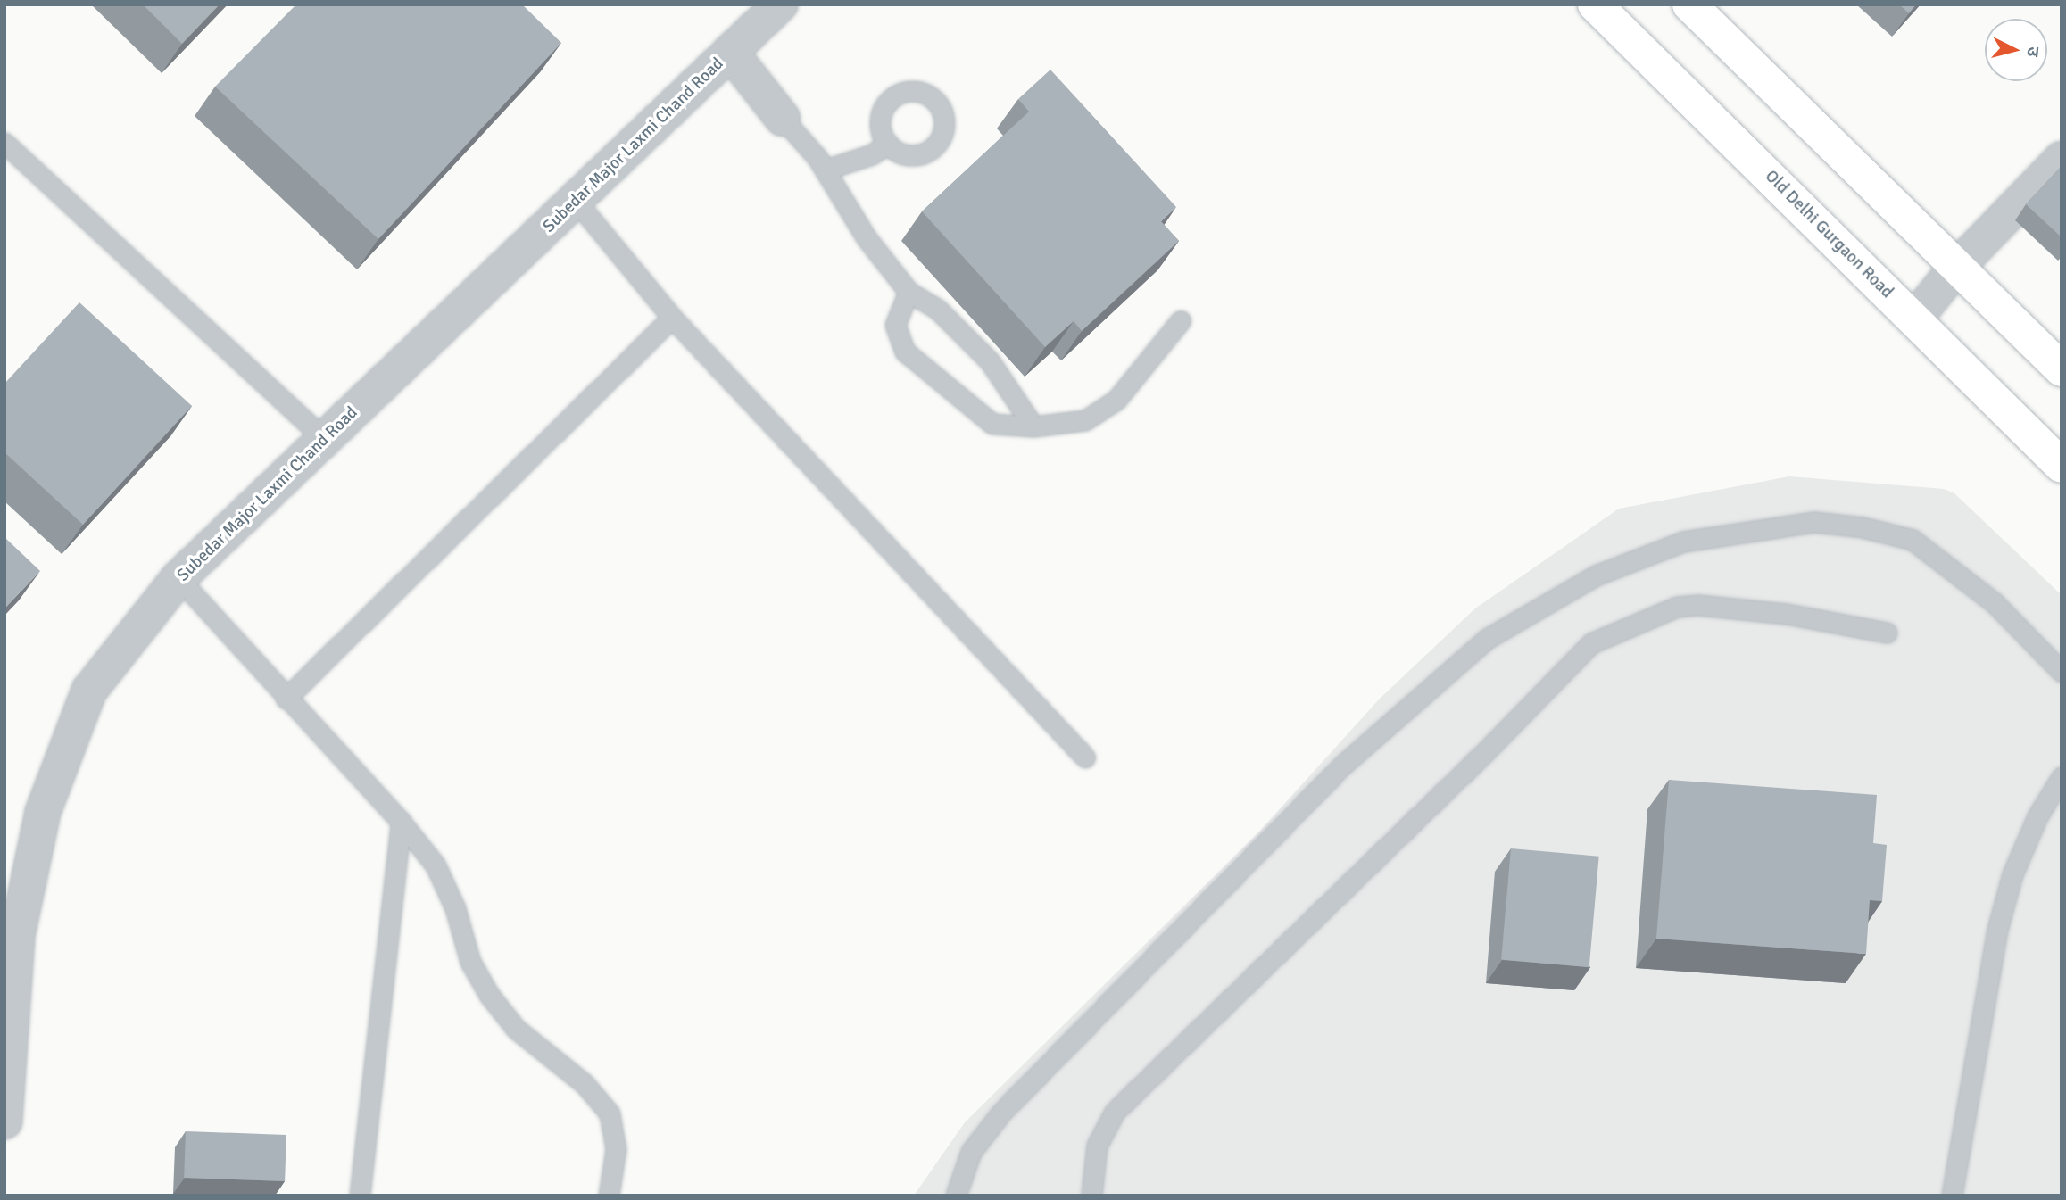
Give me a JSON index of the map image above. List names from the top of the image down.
{
  "streets": {
    "main road": ["Old Delhi Gurgaon Road"],
    "street": ["Subedar Major Laxmi Chand Road"]
  },
  "north": "right"
}
